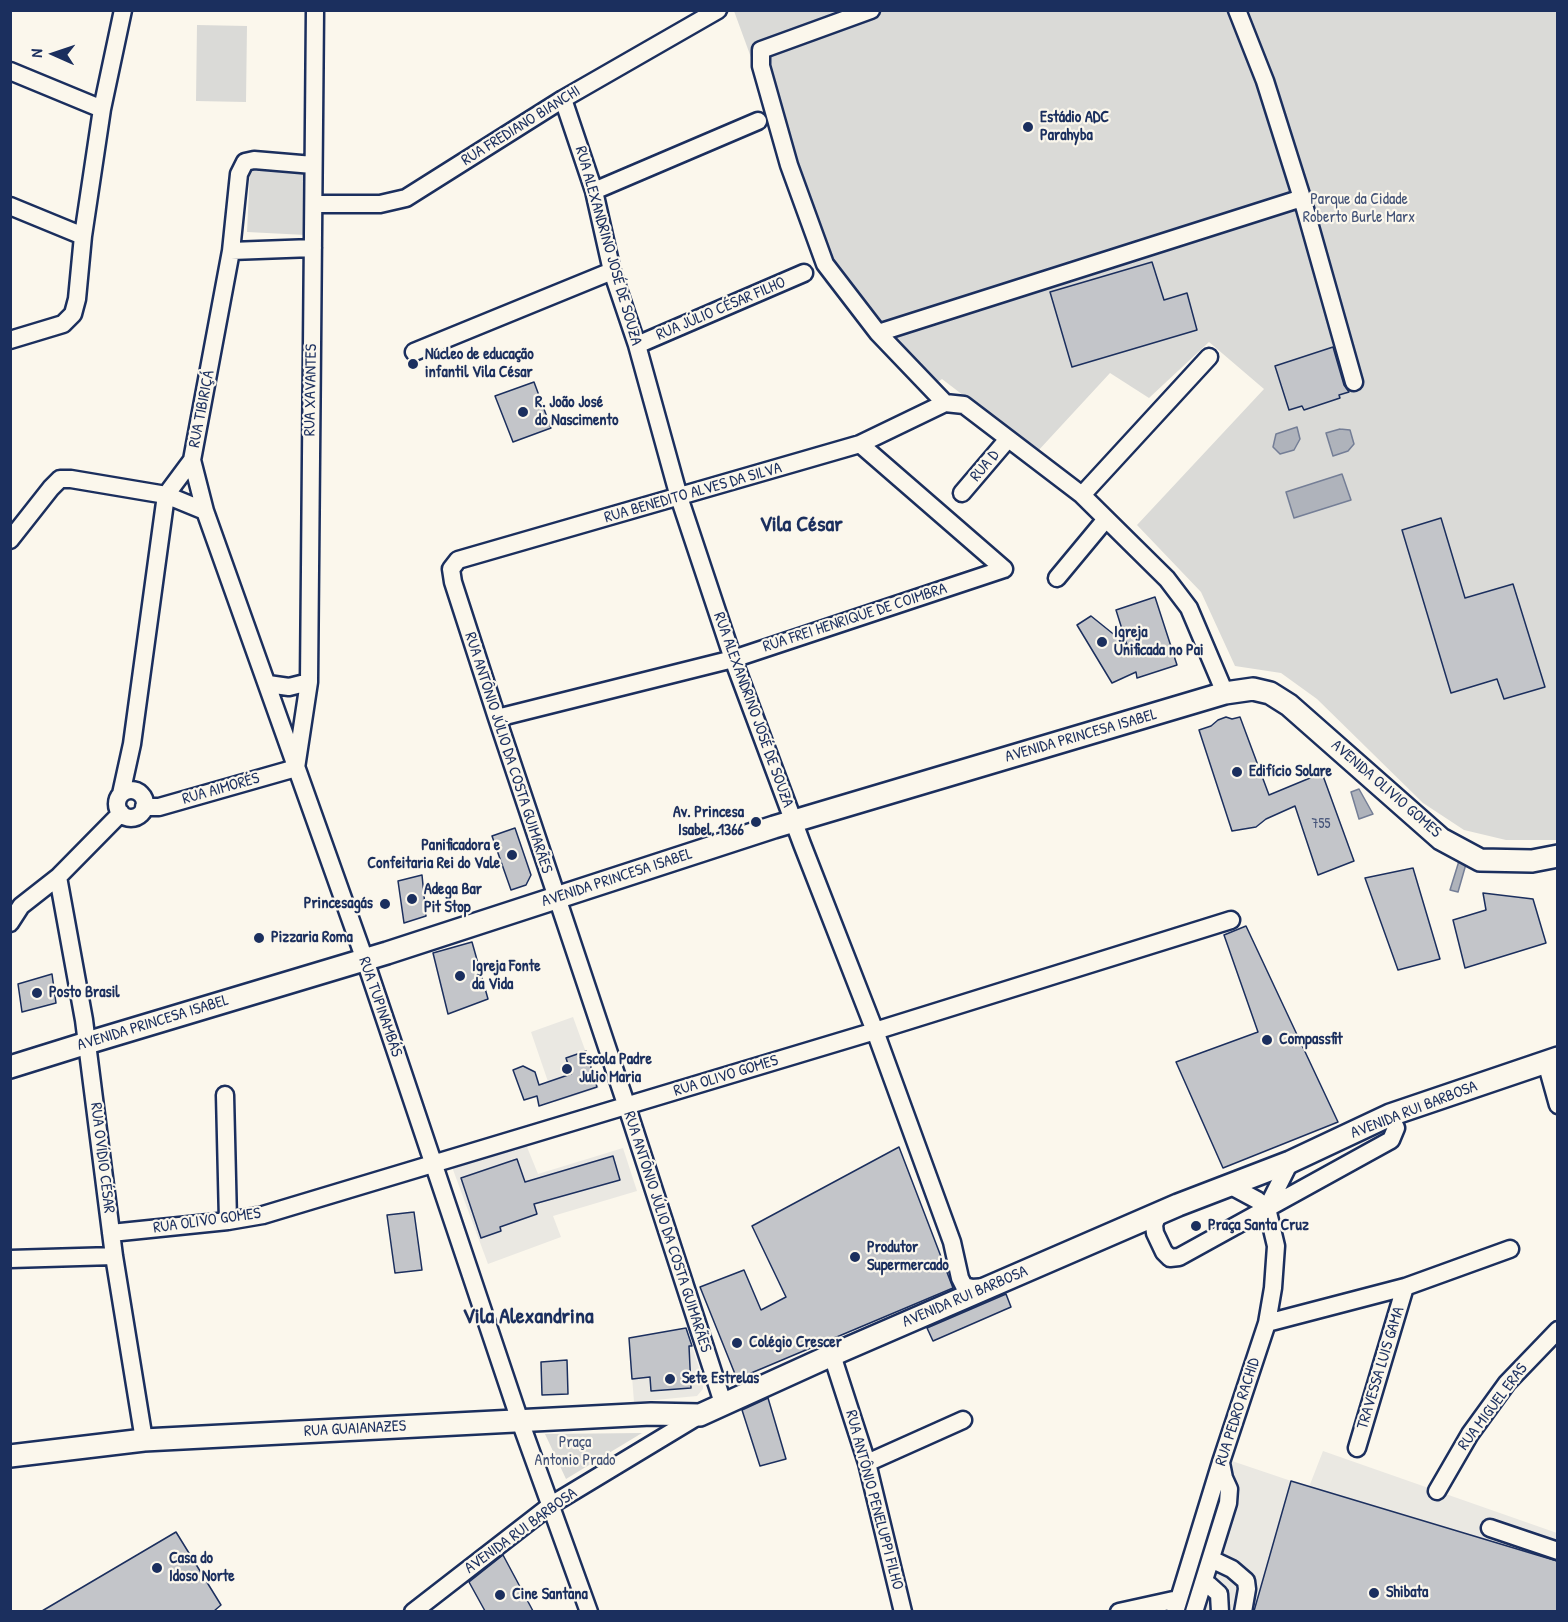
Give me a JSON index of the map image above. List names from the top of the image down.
{
  "streets": {
    "main road": [
      "AVENIDA PRINCESA ISABEL",
      "AVENIDA OLIVIO GOMES",
      "AVENIDA RUI BARBOSA",
      "RUA GUAIANAZES"
    ],
    "street": [
      "RUA FREDIANO BIANCHI",
      "RUA ALEXANDRINO JOSÉ DE SOUZA",
      "RUA JÚLIO CÉSAR FILHO",
      "RUA XAVANTES",
      "RUA TIBIRIÇÁ",
      "RUA D",
      "RUA BENEDITO ALVES DA SILVA",
      "RUA FREI HENRIQUE DE COIMBRA",
      "RUA ANTÔNIO JÚLIO DA COSTA GUIMARÃES",
      "RUA AIMORÉS",
      "RUA TUPINAMBÁS",
      "RUA OLIVO GOMES",
      "RUA OVÍDIO CÉSAR",
      "TRAVESSA LUIS GAMA",
      "RUA MIGUEL ERAS",
      "RUA PEDRO RACHID",
      "RUA ANTÔNIO PENELUPPI FILHO"
    ]
  },
  "crossings": [
    ["RUA FREDIANO BIANCHI", "RUA ALEXANDRINO JOSÉ DE SOUZA"],
    ["RUA FREDIANO BIANCHI", "RUA XAVANTES"],
    ["RUA ALEXANDRINO JOSÉ DE SOUZA", "RUA JÚLIO CÉSAR FILHO"],
    ["RUA ALEXANDRINO JOSÉ DE SOUZA", "RUA BENEDITO ALVES DA SILVA"],
    ["RUA ALEXANDRINO JOSÉ DE SOUZA", "RUA FREI HENRIQUE DE COIMBRA"],
    ["RUA ALEXANDRINO JOSÉ DE SOUZA", "AVENIDA PRINCESA ISABEL"],
    ["RUA ALEXANDRINO JOSÉ DE SOUZA", "RUA OLIVO GOMES"],
    ["RUA ALEXANDRINO JOSÉ DE SOUZA", "AVENIDA RUI BARBOSA"],
    ["RUA XAVANTES", "RUA TIBIRIÇÁ"],
    ["RUA XAVANTES", "RUA AIMORÉS"],
    ["RUA XAVANTES", "RUA TUPINAMBÁS"],
    ["RUA TIBIRIÇÁ", "RUA AIMORÉS"],
    ["RUA TIBIRIÇÁ", "RUA TUPINAMBÁS"],
    ["RUA BENEDITO ALVES DA SILVA", "RUA FREI HENRIQUE DE COIMBRA"],
    ["RUA BENEDITO ALVES DA SILVA", "RUA ANTÔNIO JÚLIO DA COSTA GUIMARÃES"],
    ["RUA FREI HENRIQUE DE COIMBRA", "RUA ANTÔNIO JÚLIO DA COSTA GUIMARÃES"],
    ["AVENIDA PRINCESA ISABEL", "RUA ANTÔNIO JÚLIO DA COSTA GUIMARÃES"],
    ["AVENIDA PRINCESA ISABEL", "AVENIDA OLIVIO GOMES"],
    ["AVENIDA PRINCESA ISABEL", "RUA TUPINAMBÁS"],
    ["AVENIDA PRINCESA ISABEL", "RUA OVÍDIO CÉSAR"],
    ["RUA ANTÔNIO JÚLIO DA COSTA GUIMARÃES", "RUA OLIVO GOMES"],
    ["RUA ANTÔNIO JÚLIO DA COSTA GUIMARÃES", "AVENIDA RUI BARBOSA"],
    ["RUA AIMORÉS", "RUA TUPINAMBÁS"],
    ["RUA TUPINAMBÁS", "RUA OLIVO GOMES"],
    ["RUA TUPINAMBÁS", "AVENIDA RUI BARBOSA"],
    ["RUA TUPINAMBÁS", "RUA GUAIANAZES"],
    ["RUA OLIVO GOMES", "RUA OVÍDIO CÉSAR"],
    ["AVENIDA RUI BARBOSA", "RUA GUAIANAZES"],
    ["AVENIDA RUI BARBOSA", "RUA ANTÔNIO PENELUPPI FILHO"],
    ["RUA OVÍDIO CÉSAR", "RUA GUAIANAZES"]
  ],
  "districts": ["Vila César", "Vila Alexandrina"],
  "parks": ["Parque da Cidade Roberto Burle Marx", "Praça Antonio Prado"],
  "places": [
    "Estádio ADC Parahyba",
    "Núcleo de educação infantil Vila César",
    "R. João José do Nascimento",
    "Igreja Unificada no Pai",
    "Edifício Solare",
    "Av. Princesa Isabel, 1366",
    "Panificadora e Confeitaria Rei do Vale",
    "Adega Bar Pit Stop",
    "Princesagás",
    "Pizzaria Roma",
    "Igreja Fonte da Vida",
    "Posto Brasil",
    "Compassfit",
    "Escola Padre Julio Maria",
    "Praça Santa Cruz",
    "Produtor Supermercado",
    "Colégio Crescer",
    "Sete Estrelas",
    "Casa do Idoso Norte",
    "Shibata",
    "Cine Santana"
  ],
  "house_numbers": ["755"],
  "north": "left"
}
